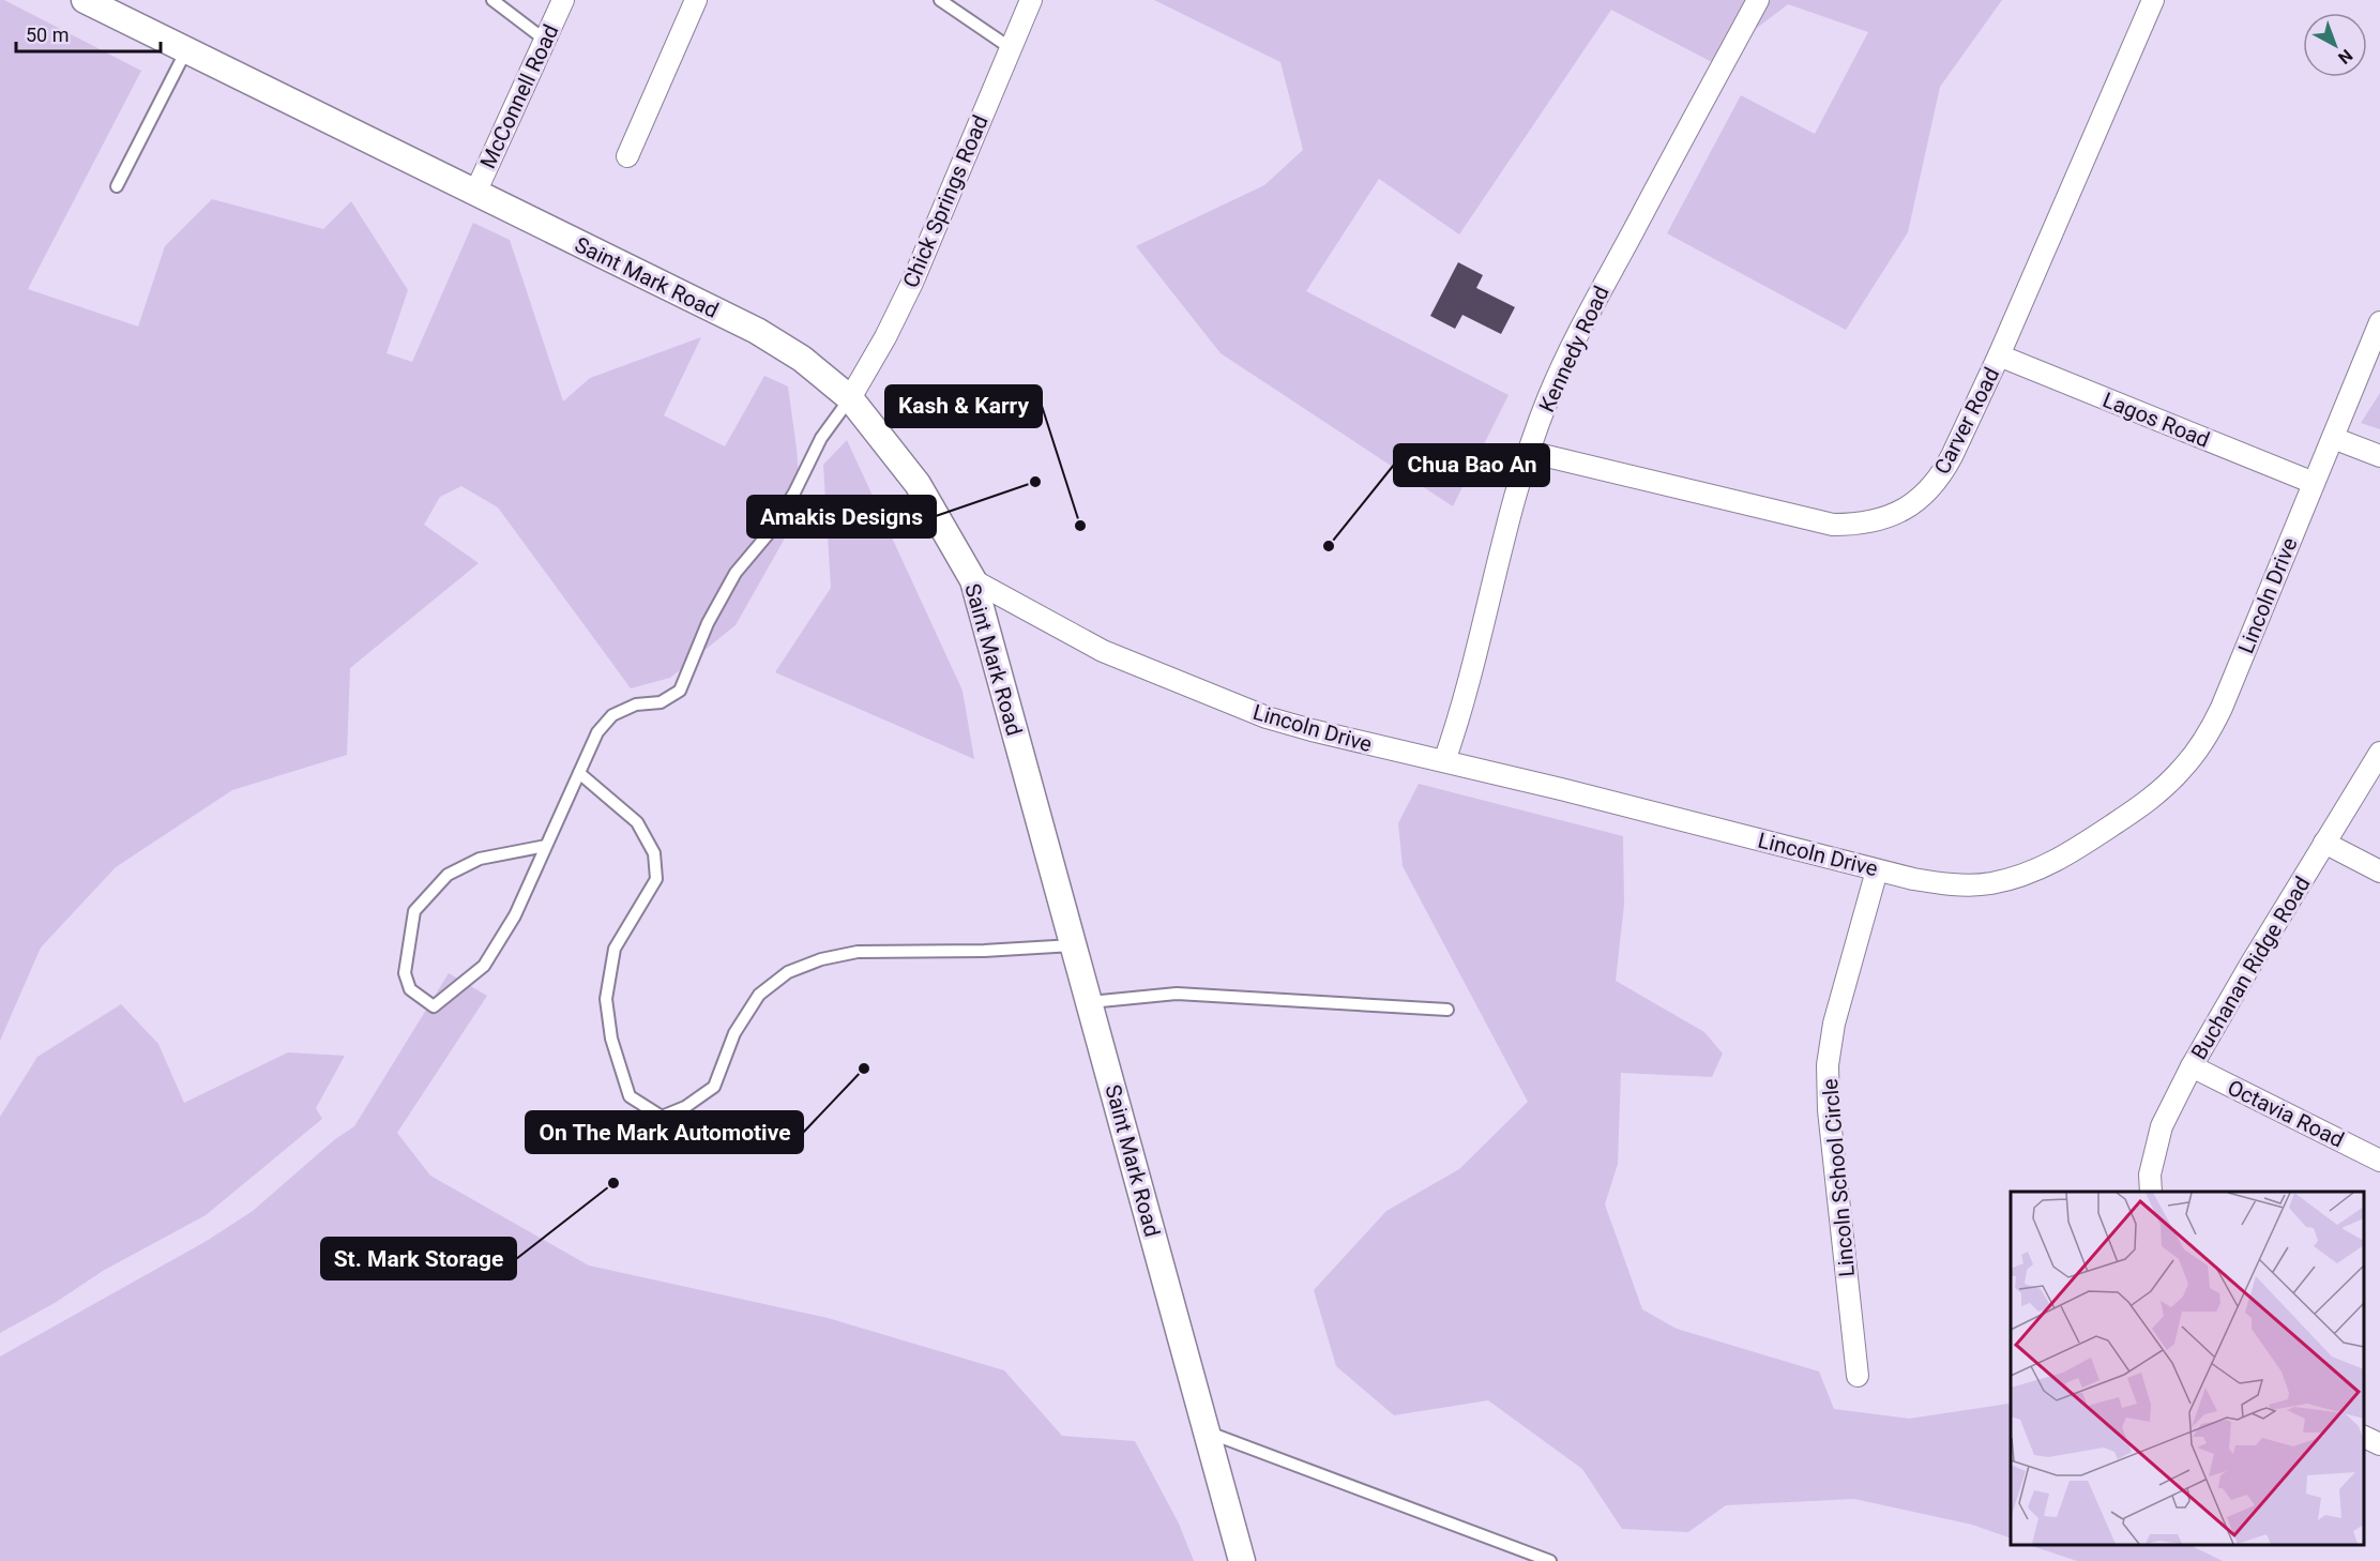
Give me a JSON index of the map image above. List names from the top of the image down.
{
  "streets": {
    "street": [
      "McConnell Road",
      "Chick Springs Road",
      "Saint Mark Road",
      "Kennedy Road",
      "Lagos Road",
      "Carver Road",
      "Lincoln Drive",
      "Buchanan Ridge Road",
      "Octavia Road",
      "Lincoln School Circle"
    ]
  },
  "crossings": [
    ["McConnell Road", "Saint Mark Road"],
    ["Chick Springs Road", "Saint Mark Road"],
    ["Saint Mark Road", "Lincoln Drive"],
    ["Kennedy Road", "Carver Road"],
    ["Kennedy Road", "Lincoln Drive"],
    ["Lagos Road", "Carver Road"],
    ["Lagos Road", "Lincoln Drive"],
    ["Lincoln Drive", "Lincoln School Circle"],
    ["Buchanan Ridge Road", "Octavia Road"]
  ],
  "places": [
    "Amakis Designs",
    "Kash & Karry",
    "Chua Bao An",
    "On The Mark Automotive",
    "St. Mark Storage"
  ],
  "scale_bar": "50 m",
  "north": "bottom right"
}
